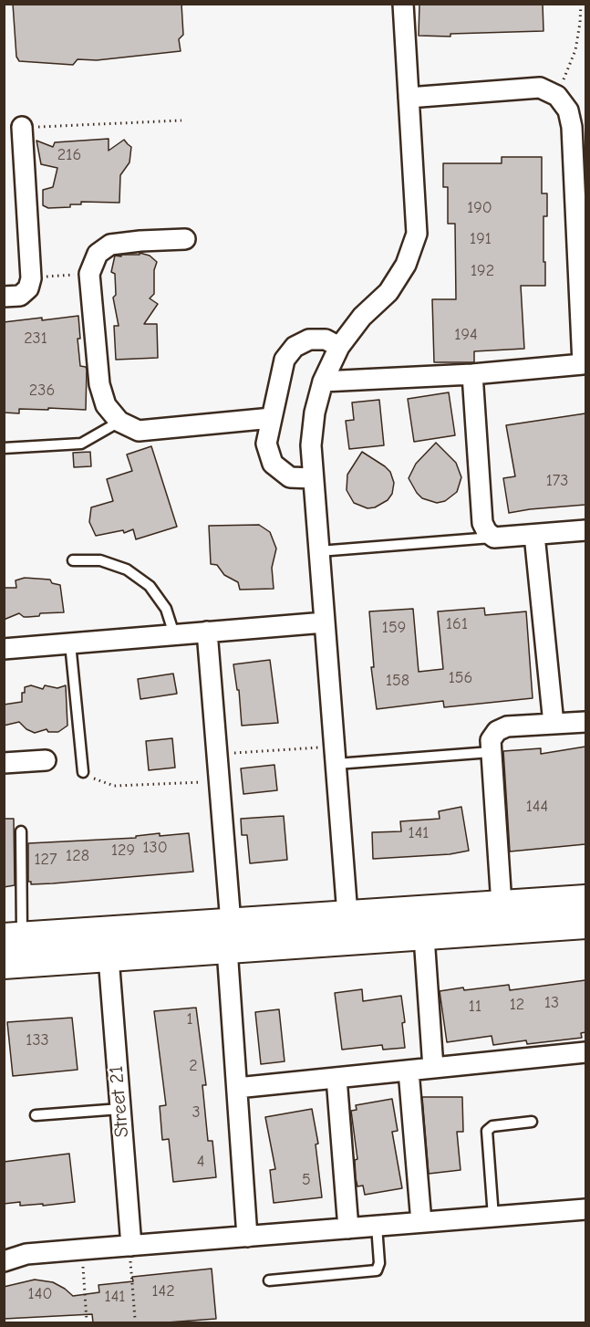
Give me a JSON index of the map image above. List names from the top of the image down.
{
  "streets": {
    "street": ["Street 21"]
  },
  "house_numbers": [
    "216",
    "190",
    "191",
    "192",
    "194",
    "231",
    "236",
    "173",
    "161",
    "159",
    "156",
    "158",
    "144",
    "141",
    "130",
    "129",
    "128",
    "127",
    "13",
    "12",
    "11",
    "1",
    "133",
    "2",
    "3",
    "4",
    "5",
    "142",
    "140",
    "141"
  ]
}
